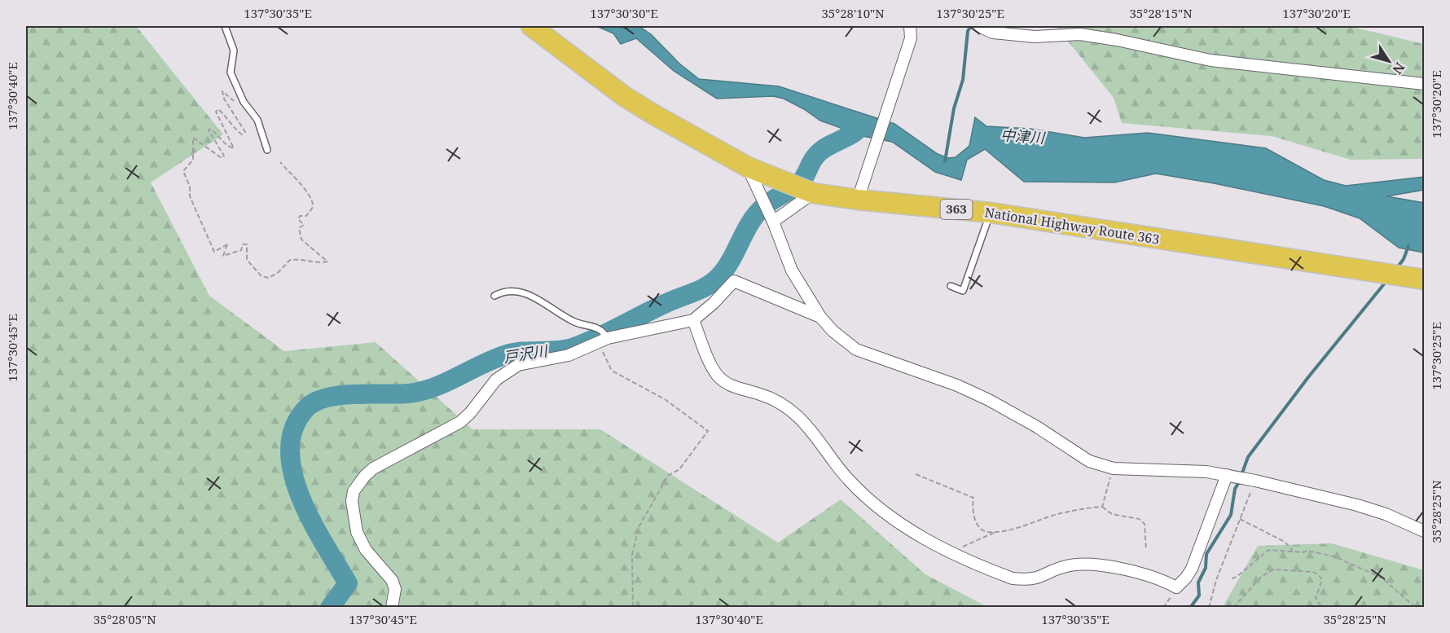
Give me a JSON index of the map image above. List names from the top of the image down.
{
  "streets": {
    "highway": ["363", "National Highway Route 363"]
  },
  "water": ["中津川", "戸沢川"],
  "north": "bottom right",
  "coordinates": [
    "137°30'35\"E",
    "137°30'30\"E",
    "35°28'10\"N",
    "137°30'25\"E",
    "35°28'15\"N",
    "137°30'20\"E",
    "137°30'40\"E",
    "137°30'45\"E",
    "35°28'25\"N",
    "35°28'05\"N"
  ]
}
